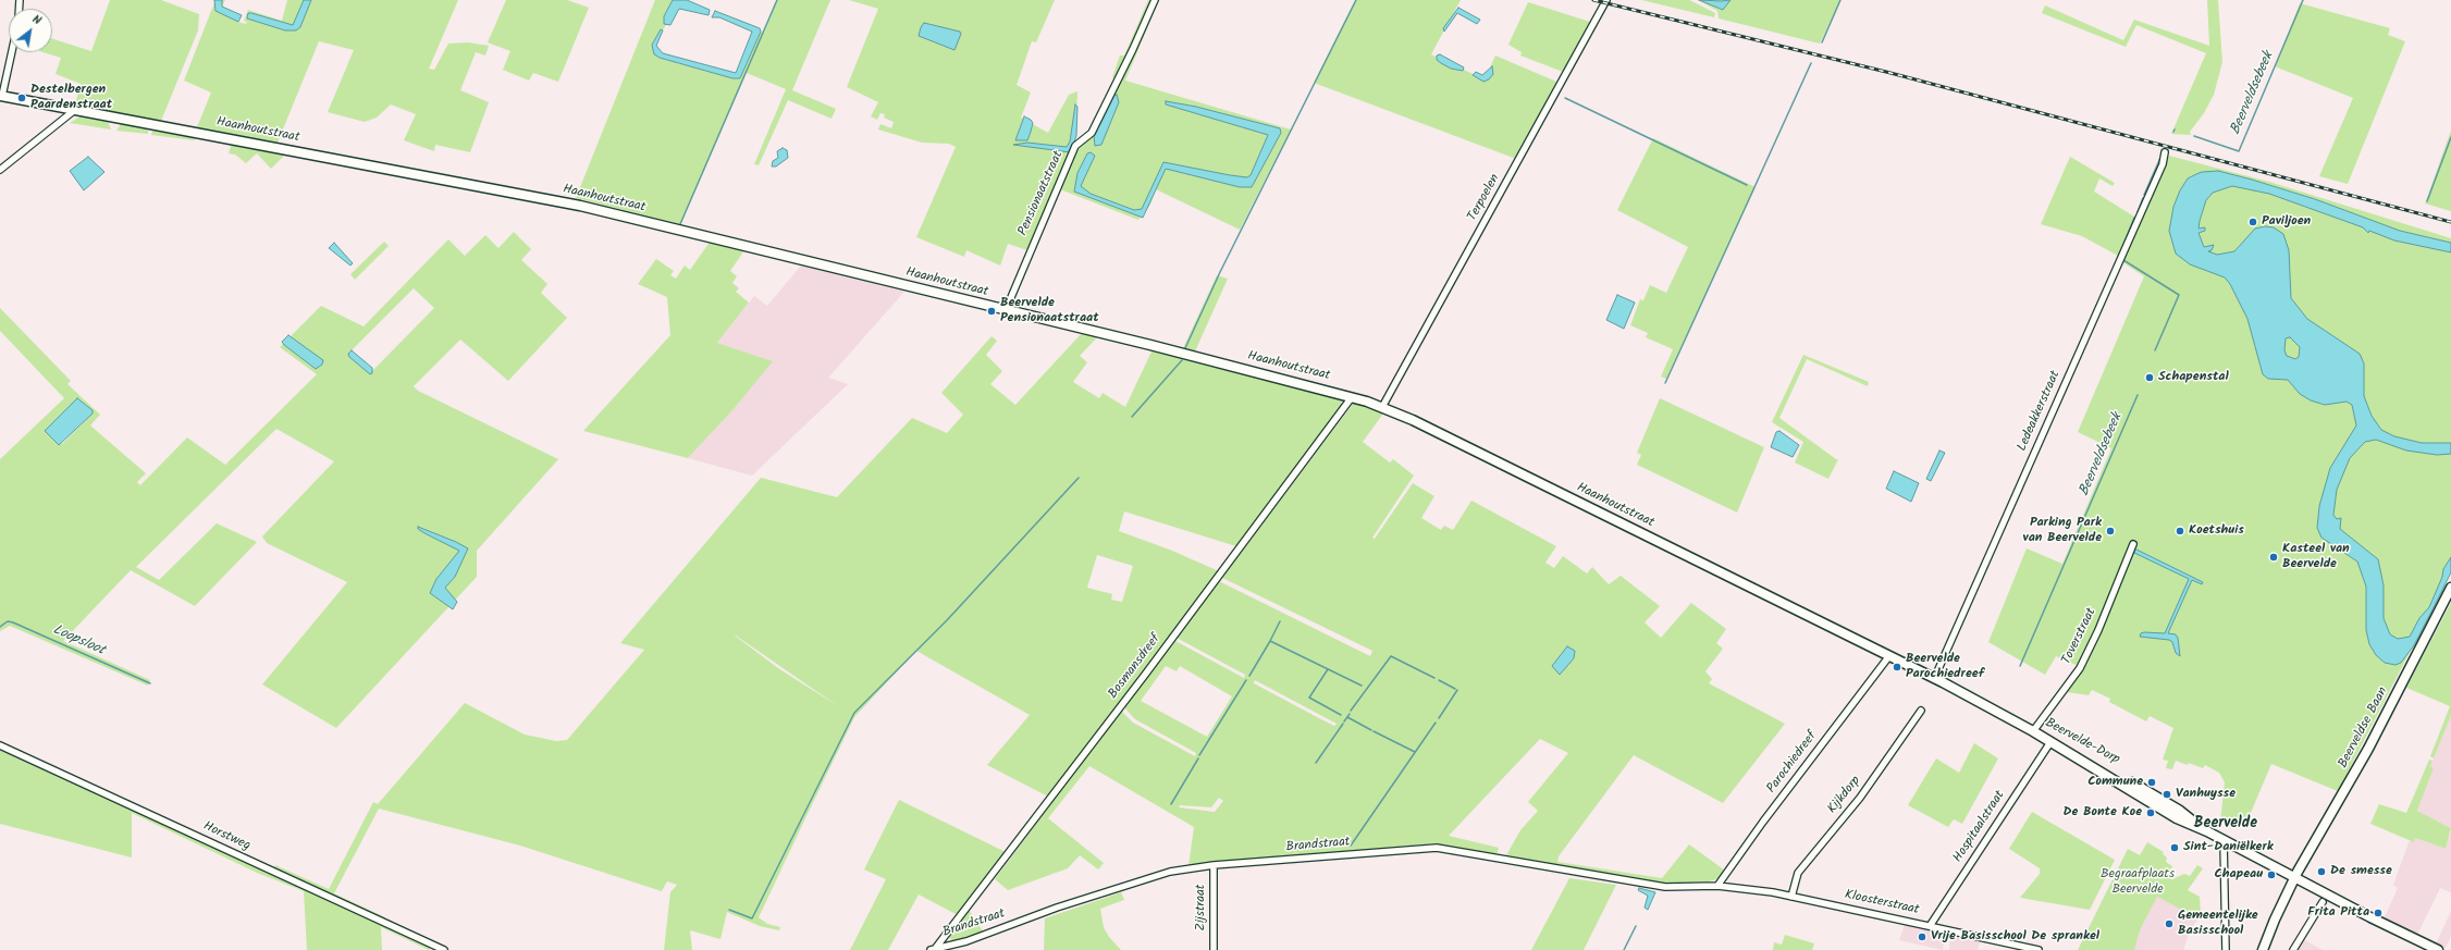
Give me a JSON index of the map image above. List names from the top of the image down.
{
  "streets": {
    "street": [
      "Haanhoutstraat",
      "Pensionaatstraat",
      "Terpoelen",
      "Ledeakkerstraat",
      "Toverstraat",
      "Bosmansdreef",
      "Beerveldse Baan",
      "Beervelde-Dorp",
      "Parochiedreef",
      "Kijkdorp",
      "Hospitaalstraat",
      "Horstweg",
      "Brandstraat",
      "Kloosterstraat",
      "Zijstraat"
    ]
  },
  "crossings": [
    ["Haanhoutstraat", "Pensionaatstraat"],
    ["Haanhoutstraat", "Terpoelen"],
    ["Haanhoutstraat", "Bosmansdreef"],
    ["Haanhoutstraat", "Beervelde-Dorp"],
    ["Haanhoutstraat", "Parochiedreef"],
    ["Ledeakkerstraat", "Beervelde-Dorp"],
    ["Toverstraat", "Beervelde-Dorp"],
    ["Bosmansdreef", "Brandstraat"],
    ["Beerveldse Baan", "Beervelde-Dorp"],
    ["Beervelde-Dorp", "Parochiedreef"],
    ["Beervelde-Dorp", "Hospitaalstraat"],
    ["Parochiedreef", "Brandstraat"],
    ["Parochiedreef", "Kloosterstraat"],
    ["Kijkdorp", "Kloosterstraat"],
    ["Hospitaalstraat", "Kloosterstraat"],
    ["Brandstraat", "Kloosterstraat"],
    ["Brandstraat", "Zijstraat"]
  ],
  "districts": ["Beervelde"],
  "water": ["Beerveldsebeek", "Loopsloot"],
  "parks": ["Begraafplaats Beervelde"],
  "places": [
    "Destelbergen Paardenstraat",
    "Paviljoen",
    "Beervelde Pensionaatstraat",
    "Schapenstal",
    "Parking Park van Beervelde",
    "Koetshuis",
    "Kasteel van Beervelde",
    "Beervelde Parochiedreef",
    "Commune",
    "Vanhuysse",
    "De Bonte Koe",
    "Sint-Daniëlkerk",
    "De smesse",
    "Chapeau",
    "Frita Pitta",
    "Gemeentelijke Basisschool",
    "Vrije Basisschool De sprankel"
  ],
  "north": "top right"
}
